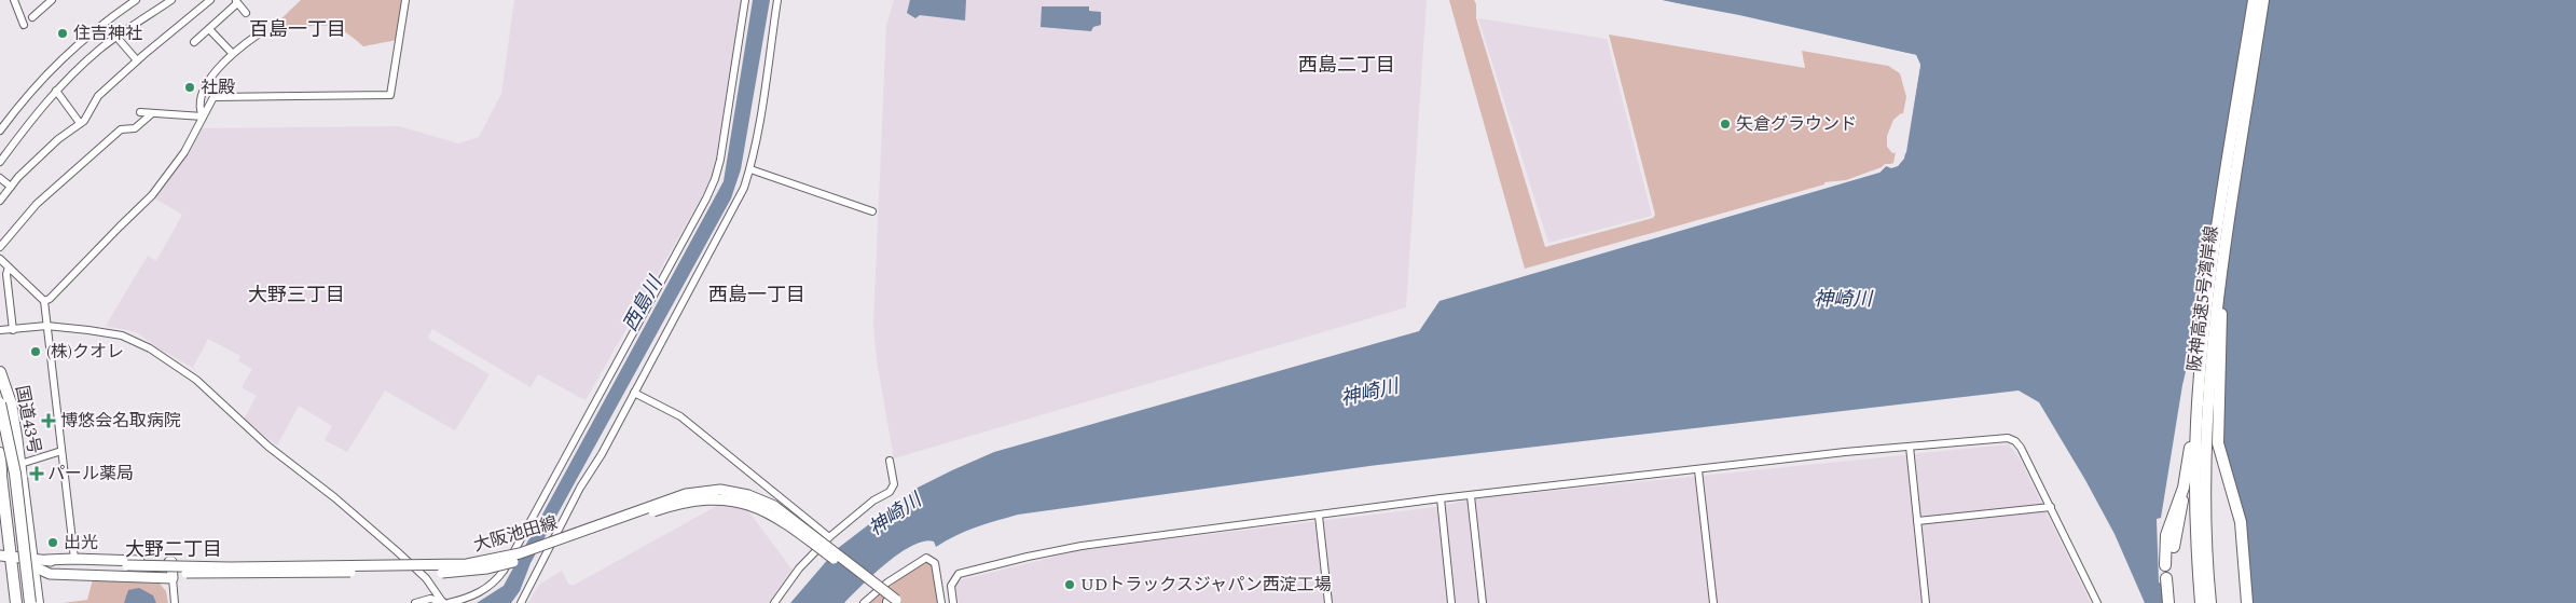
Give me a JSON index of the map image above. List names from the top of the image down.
{
  "streets": {
    "highway": ["阪神高速5号湾岸線", "国道43号"],
    "main road": ["大阪池田線"]
  },
  "crossings": [
    ["国道43号", "大阪池田線"]
  ],
  "districts": [
    "百島一丁目",
    "西島二丁目",
    "大野三丁目",
    "西島一丁目",
    "大野二丁目"
  ],
  "water": ["神崎川", "西島川"],
  "places": {
    "other": [
      "住吉神社",
      "社殿",
      "矢倉グラウンド",
      "(株)クオレ",
      "出光",
      "UDトラックスジャパン西淀工場"
    ],
    "health": ["博悠会名取病院", "パール薬局"]
  }
}
